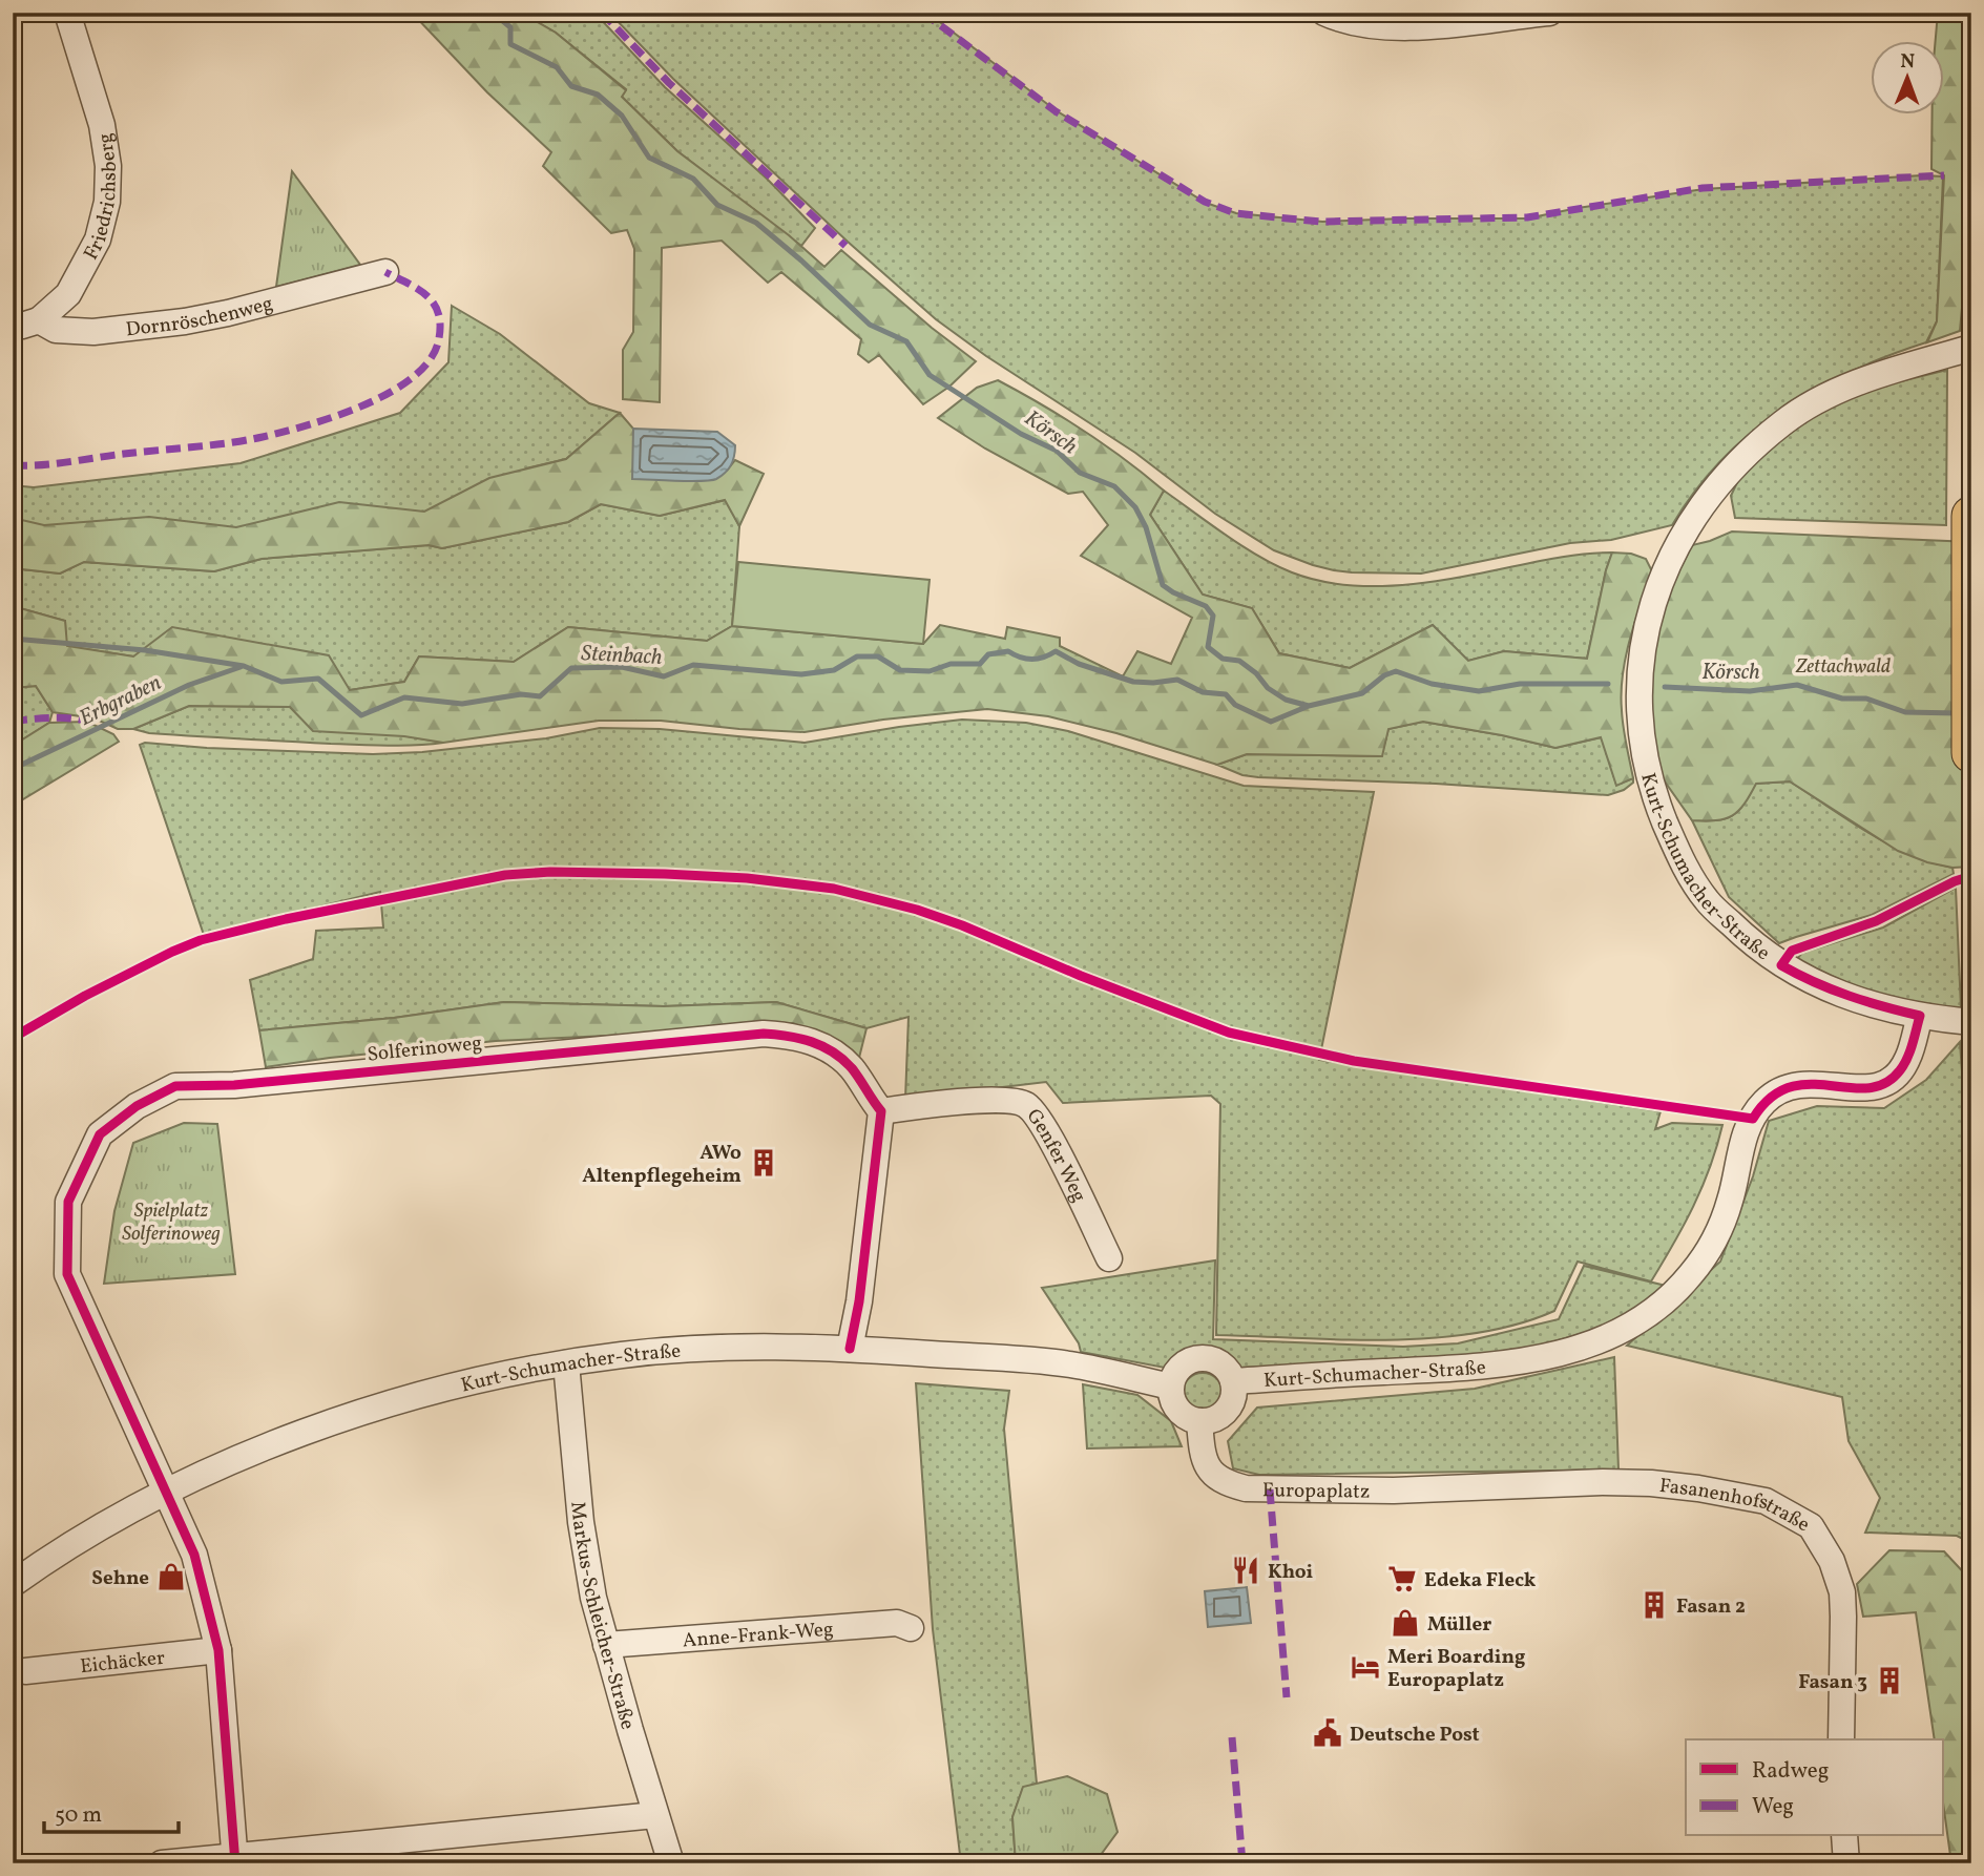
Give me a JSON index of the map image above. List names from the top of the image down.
{
  "streets": {
    "street": [
      "Friedrichsberg",
      "Dornröschenweg",
      "Kurt-Schumacher-Straße",
      "Solferinoweg",
      "Genfer Weg",
      "Europaplatz",
      "Fasanenhofstraße",
      "Markus-Schleicher-Straße",
      "Anne-Frank-Weg",
      "Eichäcker"
    ]
  },
  "crossings": [
    ["Friedrichsberg", "Dornröschenweg"],
    ["Kurt-Schumacher-Straße", "Solferinoweg"],
    ["Kurt-Schumacher-Straße", "Europaplatz"],
    ["Kurt-Schumacher-Straße", "Markus-Schleicher-Straße"],
    ["Solferinoweg", "Genfer Weg"],
    ["Solferinoweg", "Eichäcker"],
    ["Europaplatz", "Fasanenhofstraße"],
    ["Markus-Schleicher-Straße", "Anne-Frank-Weg"]
  ],
  "water": ["Körsch", "Steinbach", "Erbgraben"],
  "parks": ["Zettachwald", "Spielplatz Solferinoweg"],
  "places": {
    "building": ["AWo Altenpflegeheim", "Fasan 2", "Fasan 3"],
    "restaurant": ["Khoi"],
    "shop": ["Sehne", "Müller"],
    "supermarket": ["Edeka Fleck"],
    "hotel": ["Meri Boarding Europaplatz"],
    "public building": ["Deutsche Post"]
  },
  "legend": ["Radweg", "Weg"],
  "scale_bar": "50 m",
  "north": "top"
}
